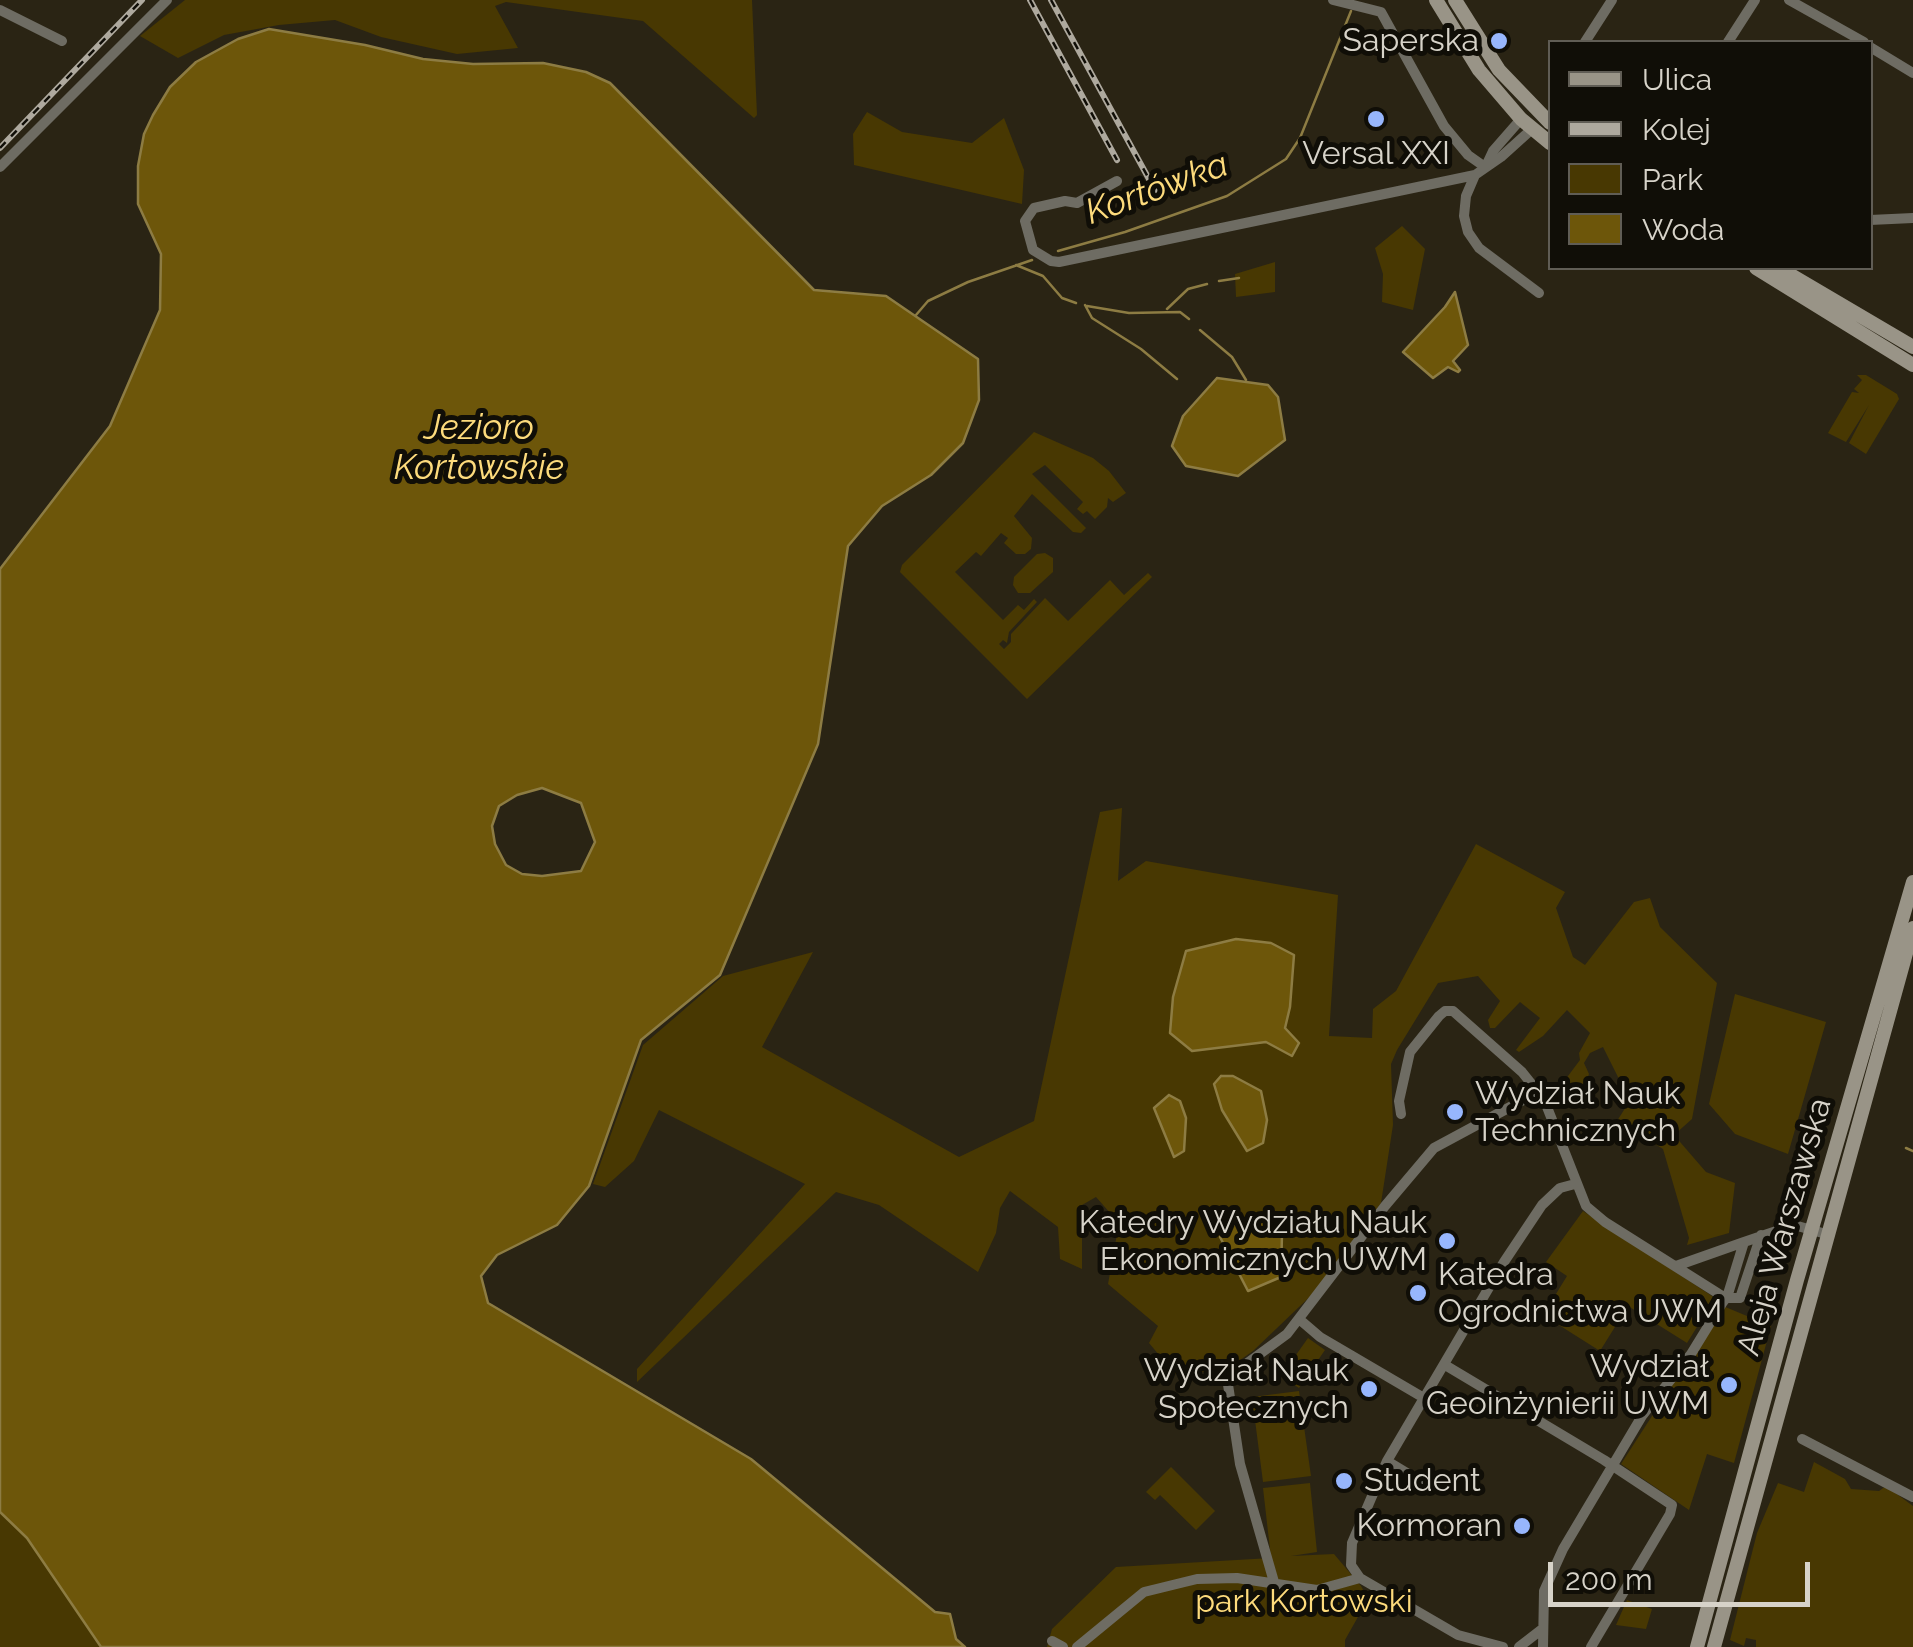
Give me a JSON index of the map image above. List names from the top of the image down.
{
  "streets": {
    "main road": ["Aleja Warszawska"]
  },
  "water": ["Kortówka", "Jezioro Kortowskie"],
  "parks": ["park Kortowski"],
  "places": [
    "Saperska",
    "Versal XXI",
    "Wydział Nauk Technicznych",
    "Katedry Wydziału Nauk Ekonomicznych UWM",
    "Katedra Ogrodnictwa UWM",
    "Wydział Geoinżynierii UWM",
    "Wydział Nauk Społecznych",
    "Student",
    "Kormoran"
  ],
  "legend": [
    "Ulica",
    "Kolej",
    "Park",
    "Woda"
  ],
  "scale_bar": "200 m"
}
